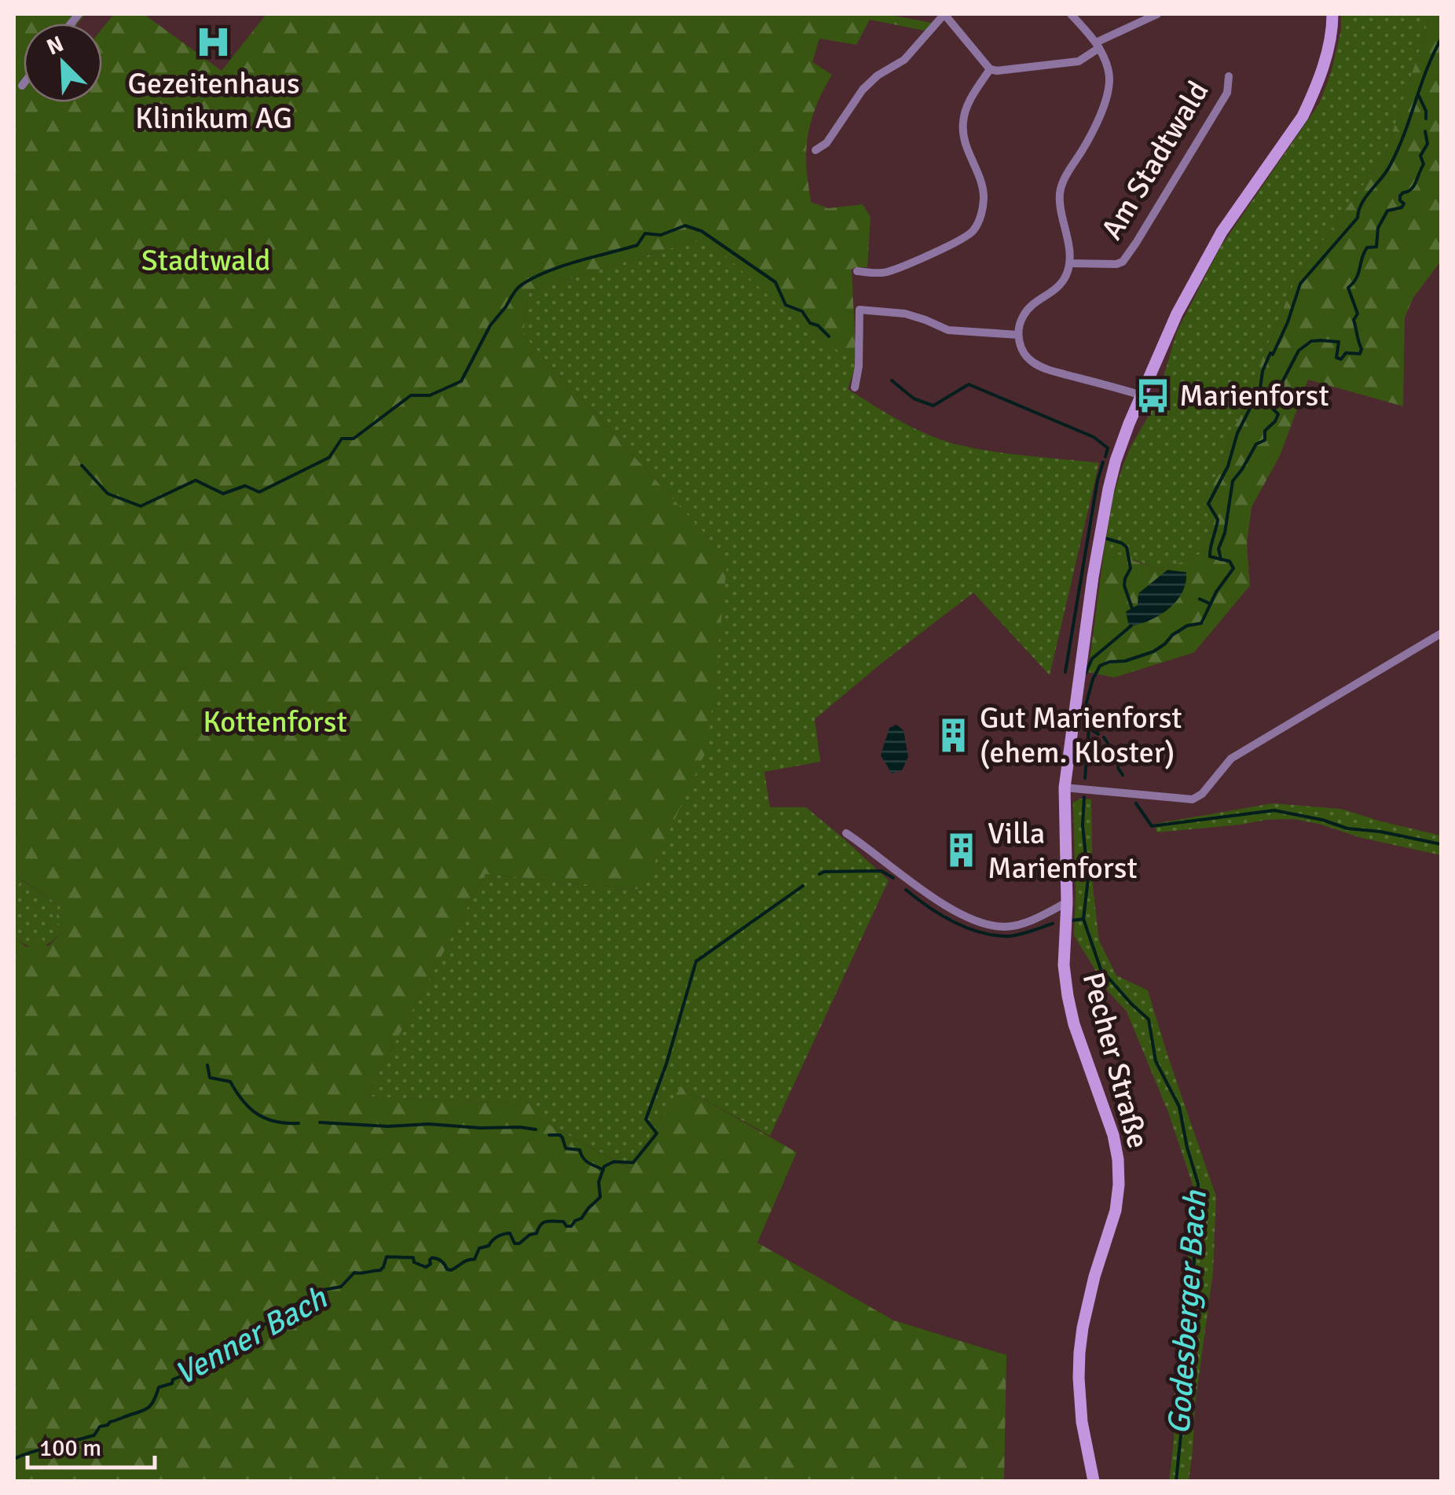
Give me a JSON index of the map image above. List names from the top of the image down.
{
  "streets": {
    "main road": ["Pecher Straße"],
    "street": ["Am Stadtwald"]
  },
  "water": ["Godesberger Bach", "Venner Bach"],
  "parks": ["Stadtwald", "Kottenforst"],
  "places": {
    "hospital": ["Gezeitenhaus Klinikum AG"],
    "bus stop": ["Marienforst"],
    "building": ["Gut Marienforst (ehem. Kloster)", "Villa Marienforst"]
  },
  "scale_bar": "100 m",
  "north": "top left"
}
